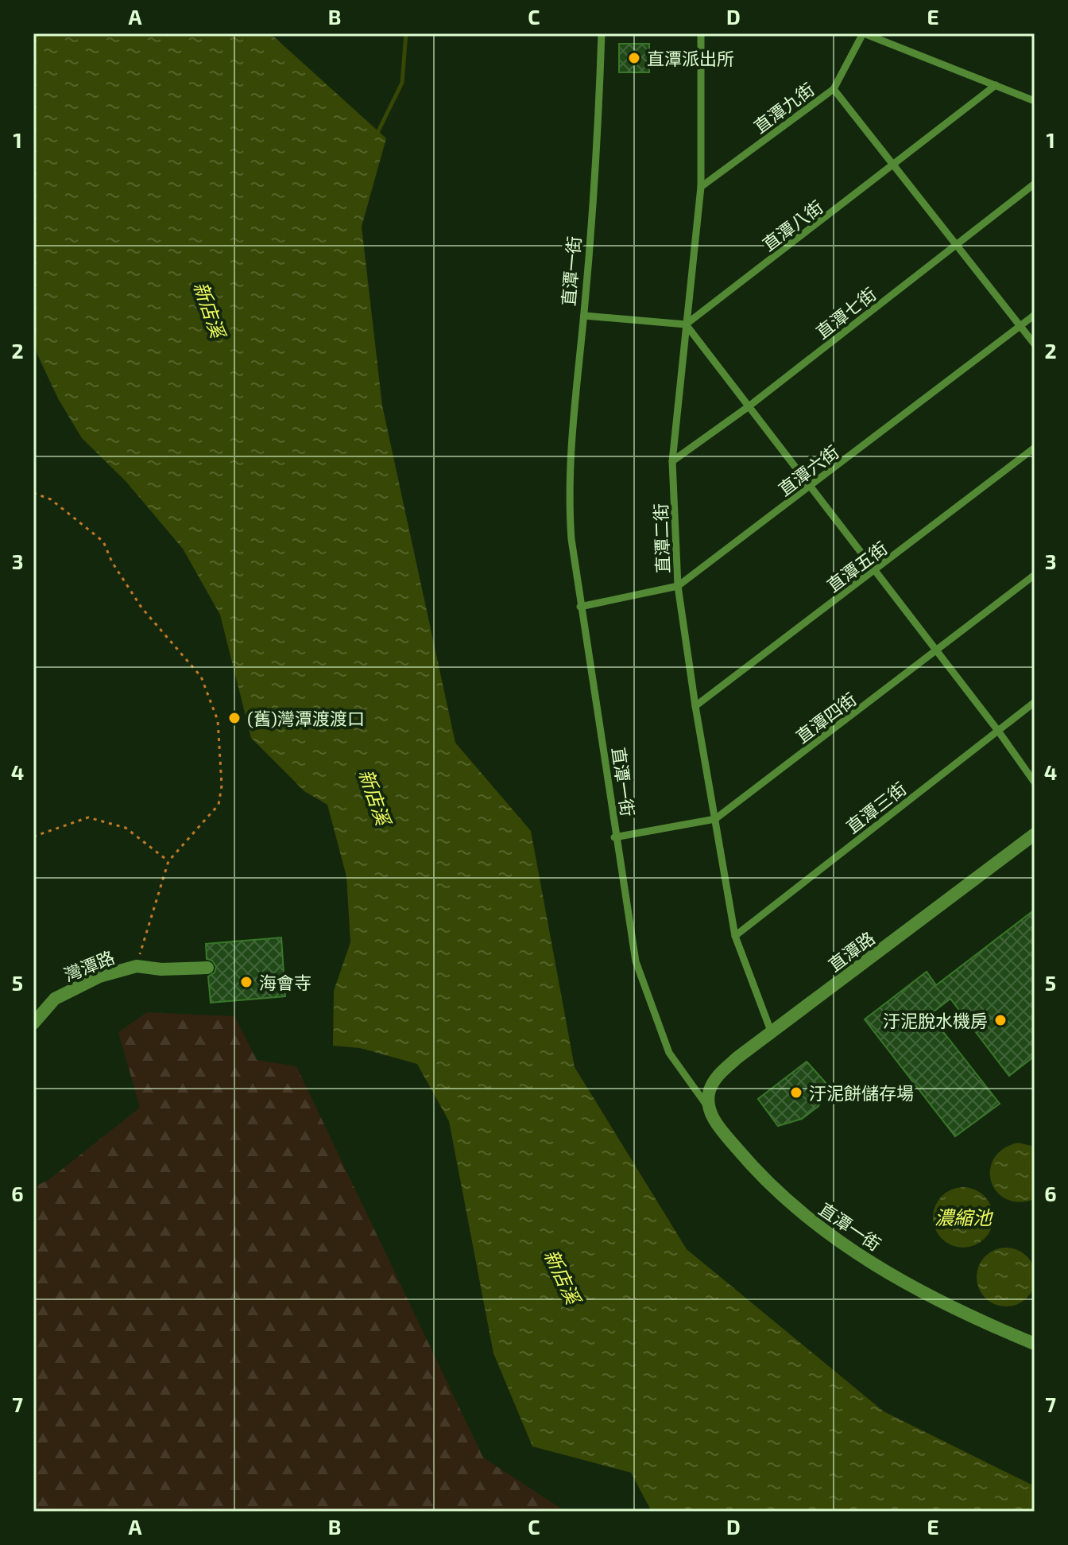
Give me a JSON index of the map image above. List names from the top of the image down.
{
  "streets": {
    "street": ["直潭一街", "直潭路", "灣潭路"],
    "lane": [
      "直潭九街",
      "直潭八街",
      "直潭七街",
      "直潭六街",
      "直潭二街",
      "直潭五街",
      "直潭四街",
      "直潭三街"
    ]
  },
  "crossings": [
    ["直潭九街", "直潭二街"],
    ["直潭八街", "直潭二街"],
    ["直潭一街", "直潭六街"],
    ["直潭一街", "直潭四街"],
    ["直潭一街", "直潭路"],
    ["直潭七街", "直潭二街"],
    ["直潭六街", "直潭二街"],
    ["直潭二街", "直潭五街"],
    ["直潭二街", "直潭四街"],
    ["直潭二街", "直潭三街"],
    ["直潭二街", "直潭路"]
  ],
  "water": ["新店溪", "濃縮池"],
  "places": [
    "直潭派出所",
    "(舊)灣潭渡渡口",
    "海會寺",
    "汙泥脫水機房",
    "汙泥餅儲存場"
  ],
  "grid": {
    "columns": [
      "A",
      "B",
      "C",
      "D",
      "E"
    ],
    "rows": [
      "1",
      "2",
      "3",
      "4",
      "5",
      "6",
      "7"
    ]
  }
}
